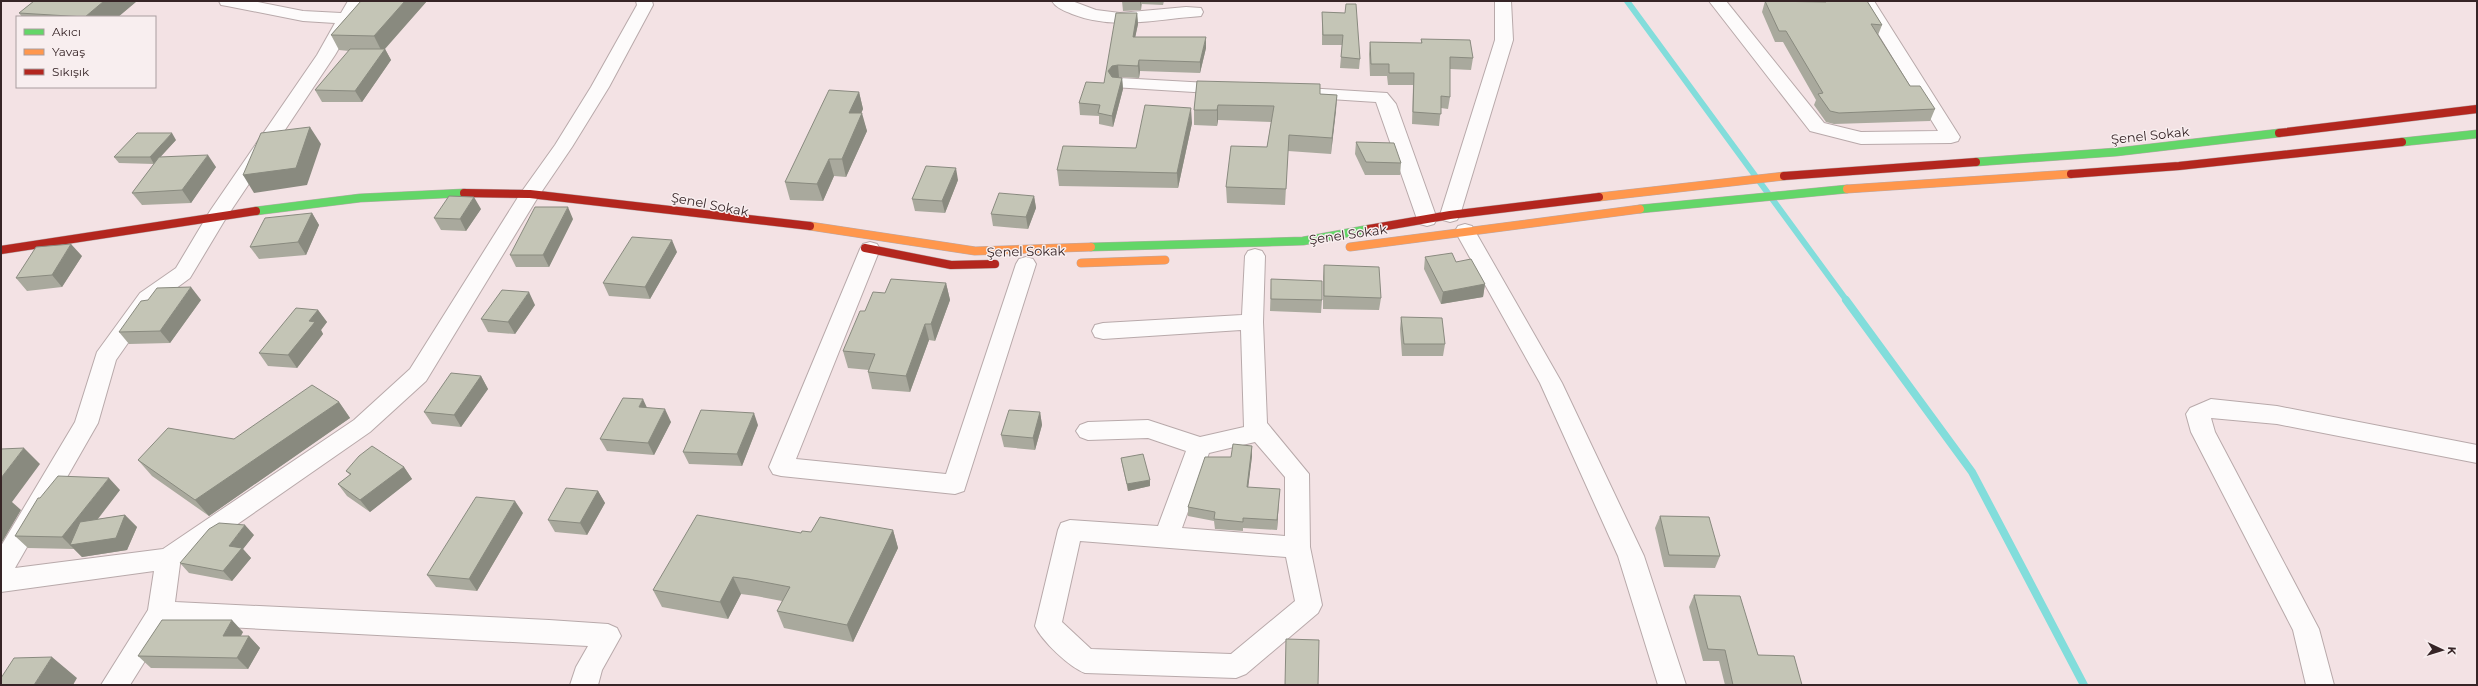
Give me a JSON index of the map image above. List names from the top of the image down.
{
  "streets": {
    "street": ["Şenel Sokak"]
  },
  "legend": ["Akıcı", "Yavaş", "Sıkışık"],
  "north": "right"
}
